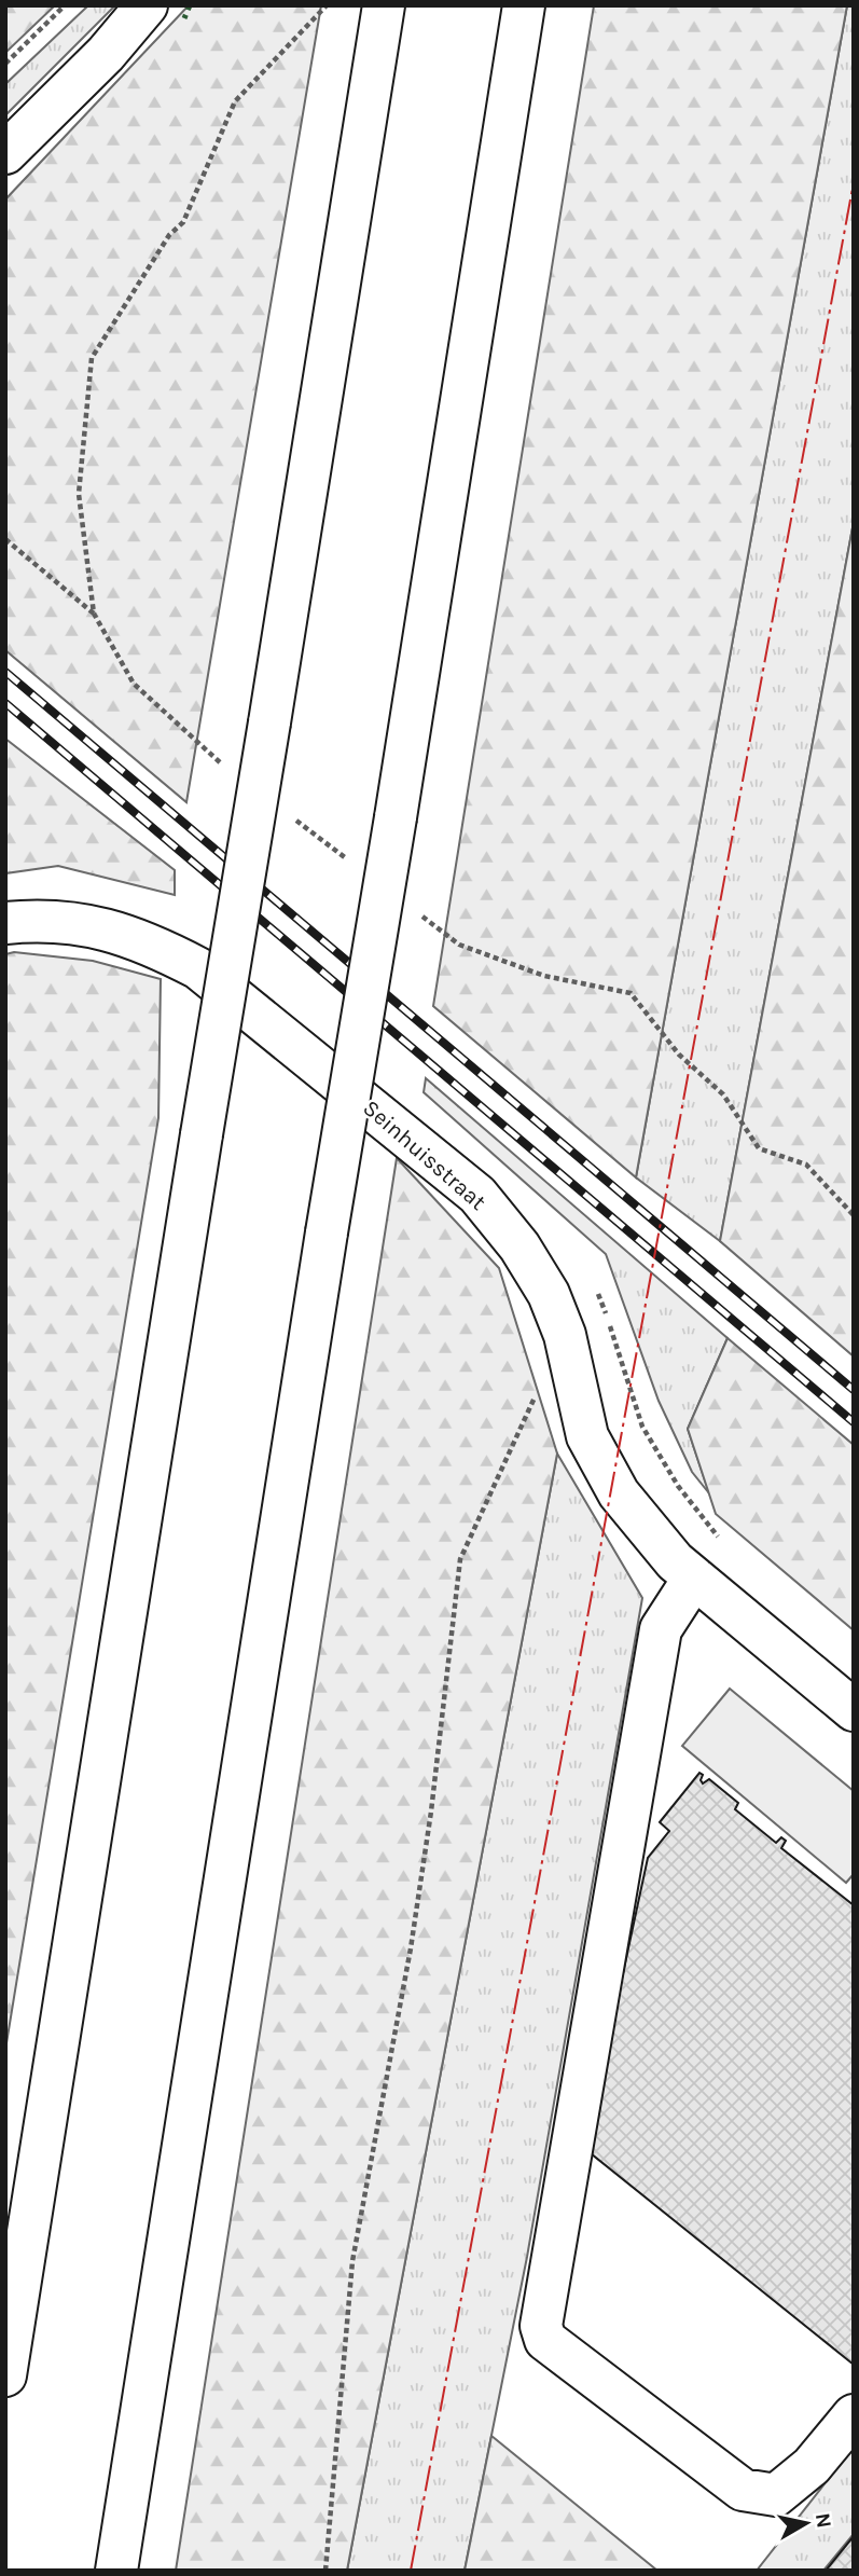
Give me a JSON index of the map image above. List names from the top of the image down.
{
  "streets": {
    "main road": ["Seinhuisstraat"]
  },
  "north": "right"
}
